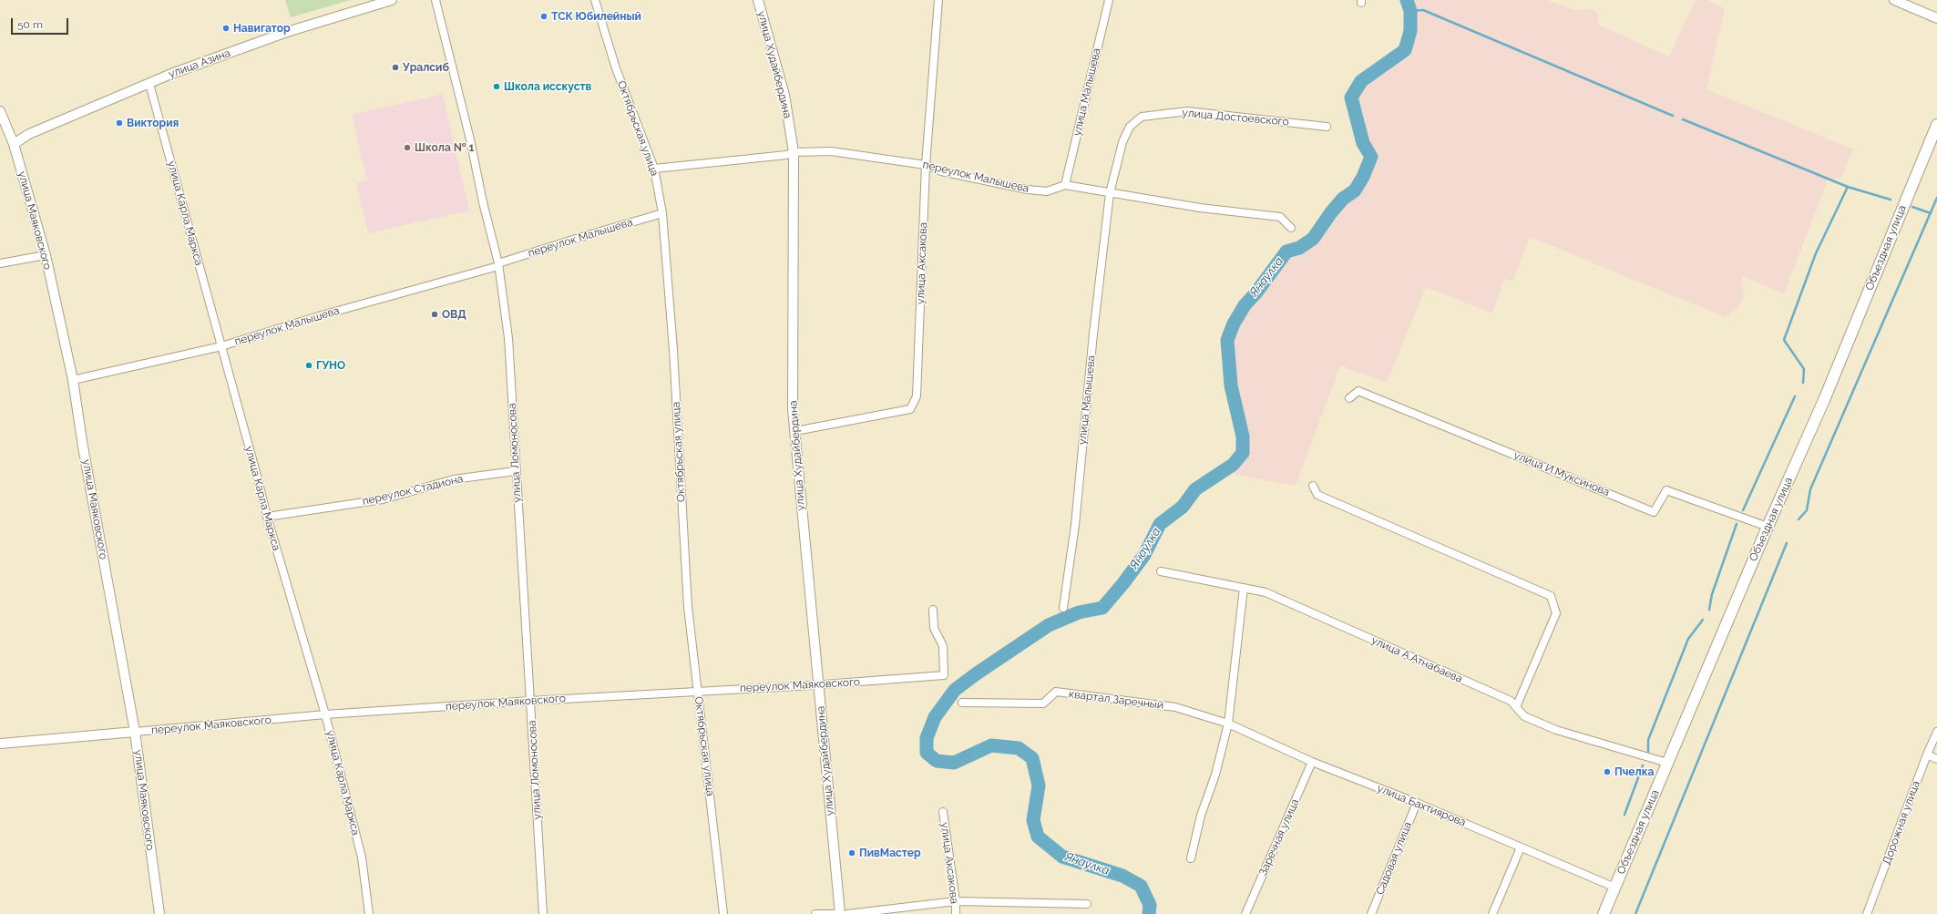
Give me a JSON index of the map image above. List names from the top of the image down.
{
  "streets": {
    "main road": ["Объездная улица"],
    "street": [
      "улица Азина",
      "улица Худайбердина",
      "улица Малышева",
      "улица Достоевского",
      "Октябрьская улица",
      "переулок Малышева",
      "улица Карла Маркса",
      "улица Маяковского",
      "улица Аксакова",
      "улица Ломоносова",
      "улица И.Муксинова",
      "переулок Стадиона",
      "улица А.Атнабаева",
      "переулок Маяковского",
      "квартал Заречный",
      "улица Бахтиярова",
      "Дорожная улица",
      "Заречная улица",
      "Садовая улица"
    ]
  },
  "crossings": [
    ["улица Азина", "улица Карла Маркса"],
    ["улица Азина", "улица Маяковского"],
    ["улица Худайбердина", "переулок Малышева"],
    ["улица Худайбердина", "улица Аксакова"],
    ["улица Худайбердина", "переулок Маяковского"],
    ["улица Малышева", "улица Достоевского"],
    ["улица Малышева", "переулок Малышева"],
    ["улица Достоевского", "переулок Малышева"],
    ["Октябрьская улица", "переулок Малышева"],
    ["Октябрьская улица", "переулок Маяковского"],
    ["переулок Малышева", "улица Карла Маркса"],
    ["переулок Малышева", "улица Маяковского"],
    ["переулок Малышева", "улица Аксакова"],
    ["переулок Малышева", "улица Ломоносова"],
    ["улица Карла Маркса", "переулок Стадиона"],
    ["улица Карла Маркса", "переулок Маяковского"],
    ["улица Маяковского", "переулок Маяковского"],
    ["Объездная улица", "улица И.Муксинова"],
    ["Объездная улица", "улица А.Атнабаева"],
    ["Объездная улица", "улица Бахтиярова"],
    ["улица Ломоносова", "переулок Стадиона"],
    ["улица Ломоносова", "переулок Маяковского"],
    ["квартал Заречный", "улица Бахтиярова"],
    ["улица Бахтиярова", "Заречная улица"],
    ["улица Бахтиярова", "Садовая улица"]
  ],
  "water": ["Янаулка"],
  "places": [
    "ТСК Юбилейный",
    "Навигатор",
    "Уралсиб",
    "Школа исскуств",
    "Виктория",
    "Школа № 1",
    "ОВД",
    "ГУНО",
    "Пчелка",
    "ПивМастер"
  ],
  "scale_bar": "50 m"
}
